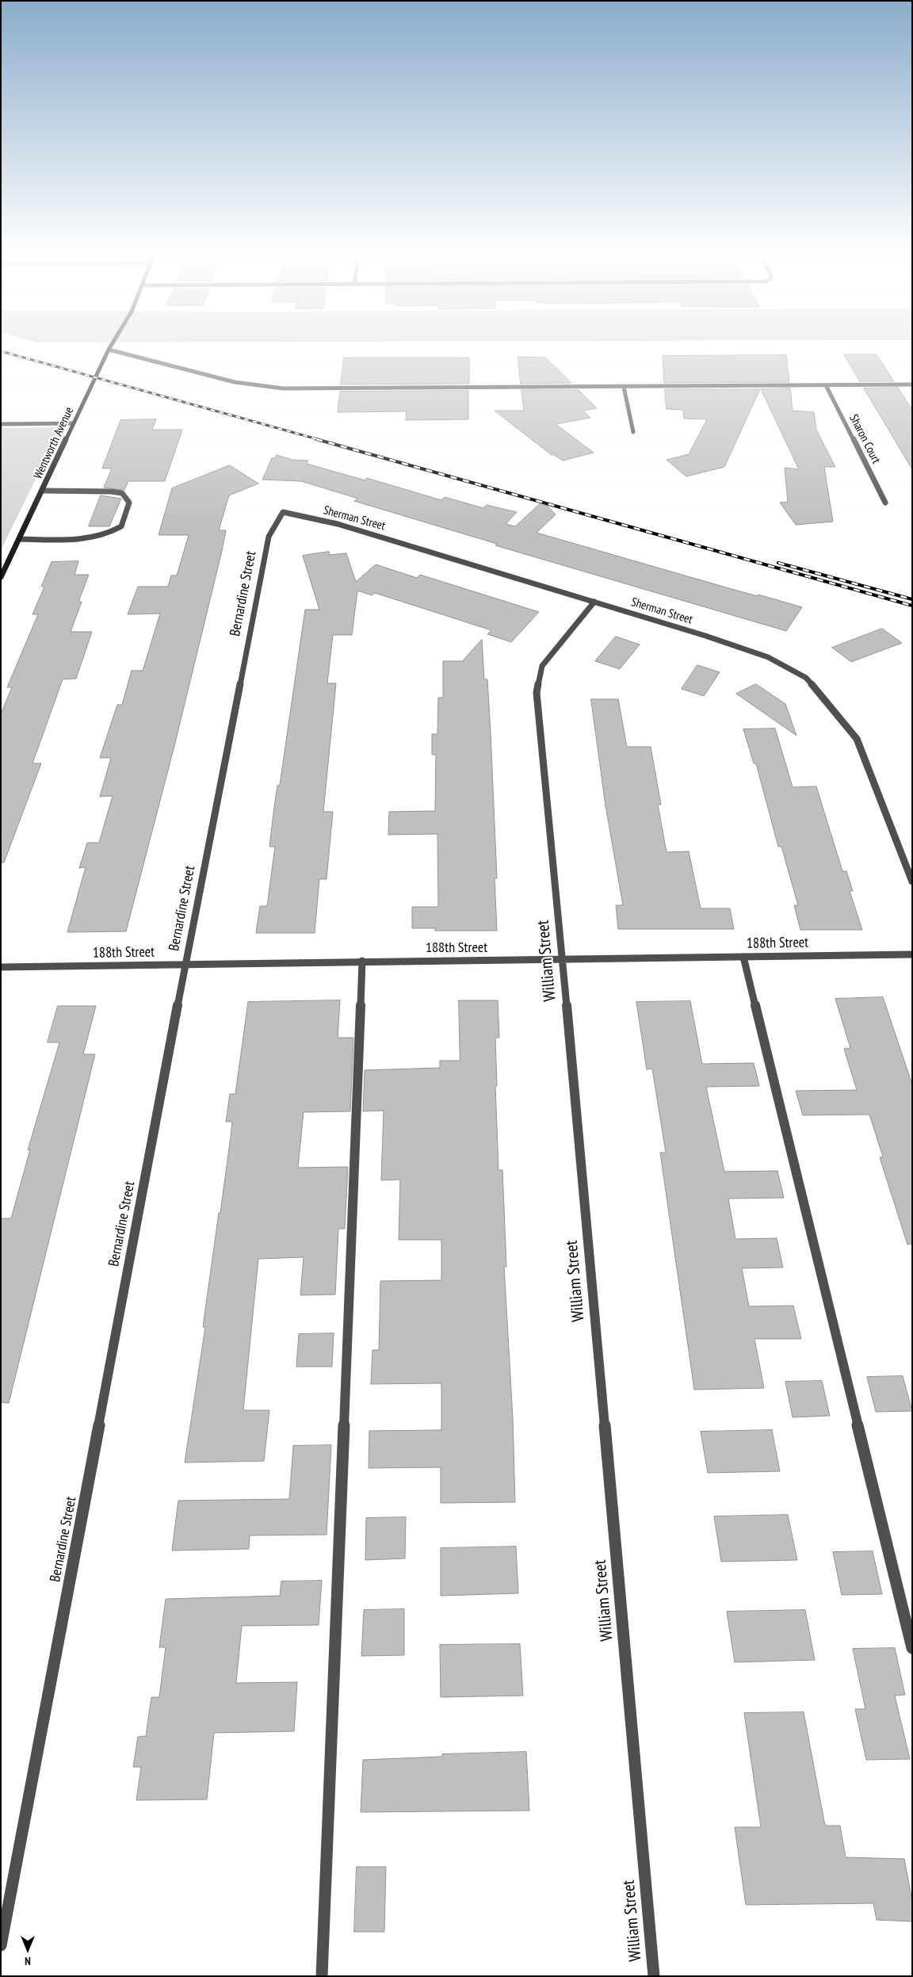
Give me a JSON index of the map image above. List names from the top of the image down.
{
  "streets": {
    "street": [
      "Sharon Court",
      "Wentworth Avenue",
      "Sherman Street",
      "Bernardine Street",
      "188th Street",
      "William Street"
    ]
  },
  "crossings": [
    ["Sherman Street", "Bernardine Street"],
    ["Sherman Street", "William Street"],
    ["Bernardine Street", "188th Street"],
    ["188th Street", "William Street"]
  ],
  "north": "bottom"
}
